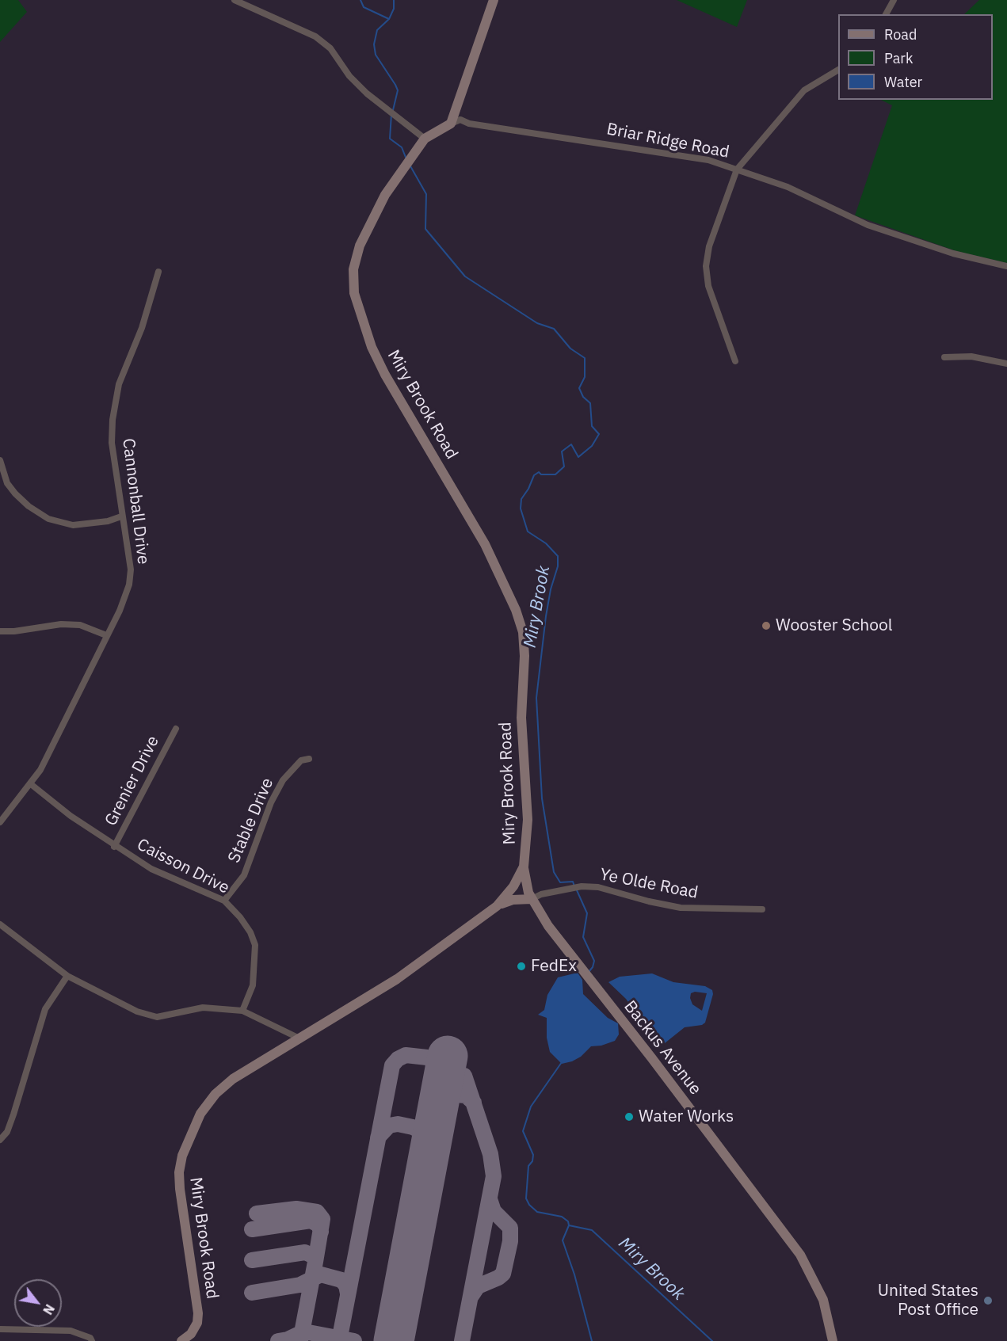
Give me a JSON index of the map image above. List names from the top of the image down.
{
  "streets": {
    "main road": ["Miry Brook Road", "Backus Avenue"],
    "street": [
      "Briar Ridge Road",
      "Cannonball Drive",
      "Grenier Drive",
      "Stable Drive",
      "Caisson Drive",
      "Ye Olde Road"
    ]
  },
  "crossings": [
    ["Briar Ridge Road", "Miry Brook Road"],
    ["Miry Brook Road", "Backus Avenue"],
    ["Cannonball Drive", "Caisson Drive"],
    ["Grenier Drive", "Caisson Drive"],
    ["Stable Drive", "Caisson Drive"],
    ["Ye Olde Road", "Backus Avenue"]
  ],
  "water": ["Miry Brook"],
  "places": [
    "Wooster School",
    "FedEx",
    "Water Works",
    "United States Post Office"
  ],
  "legend": ["Road", "Park", "Water"],
  "north": "bottom right"
}
